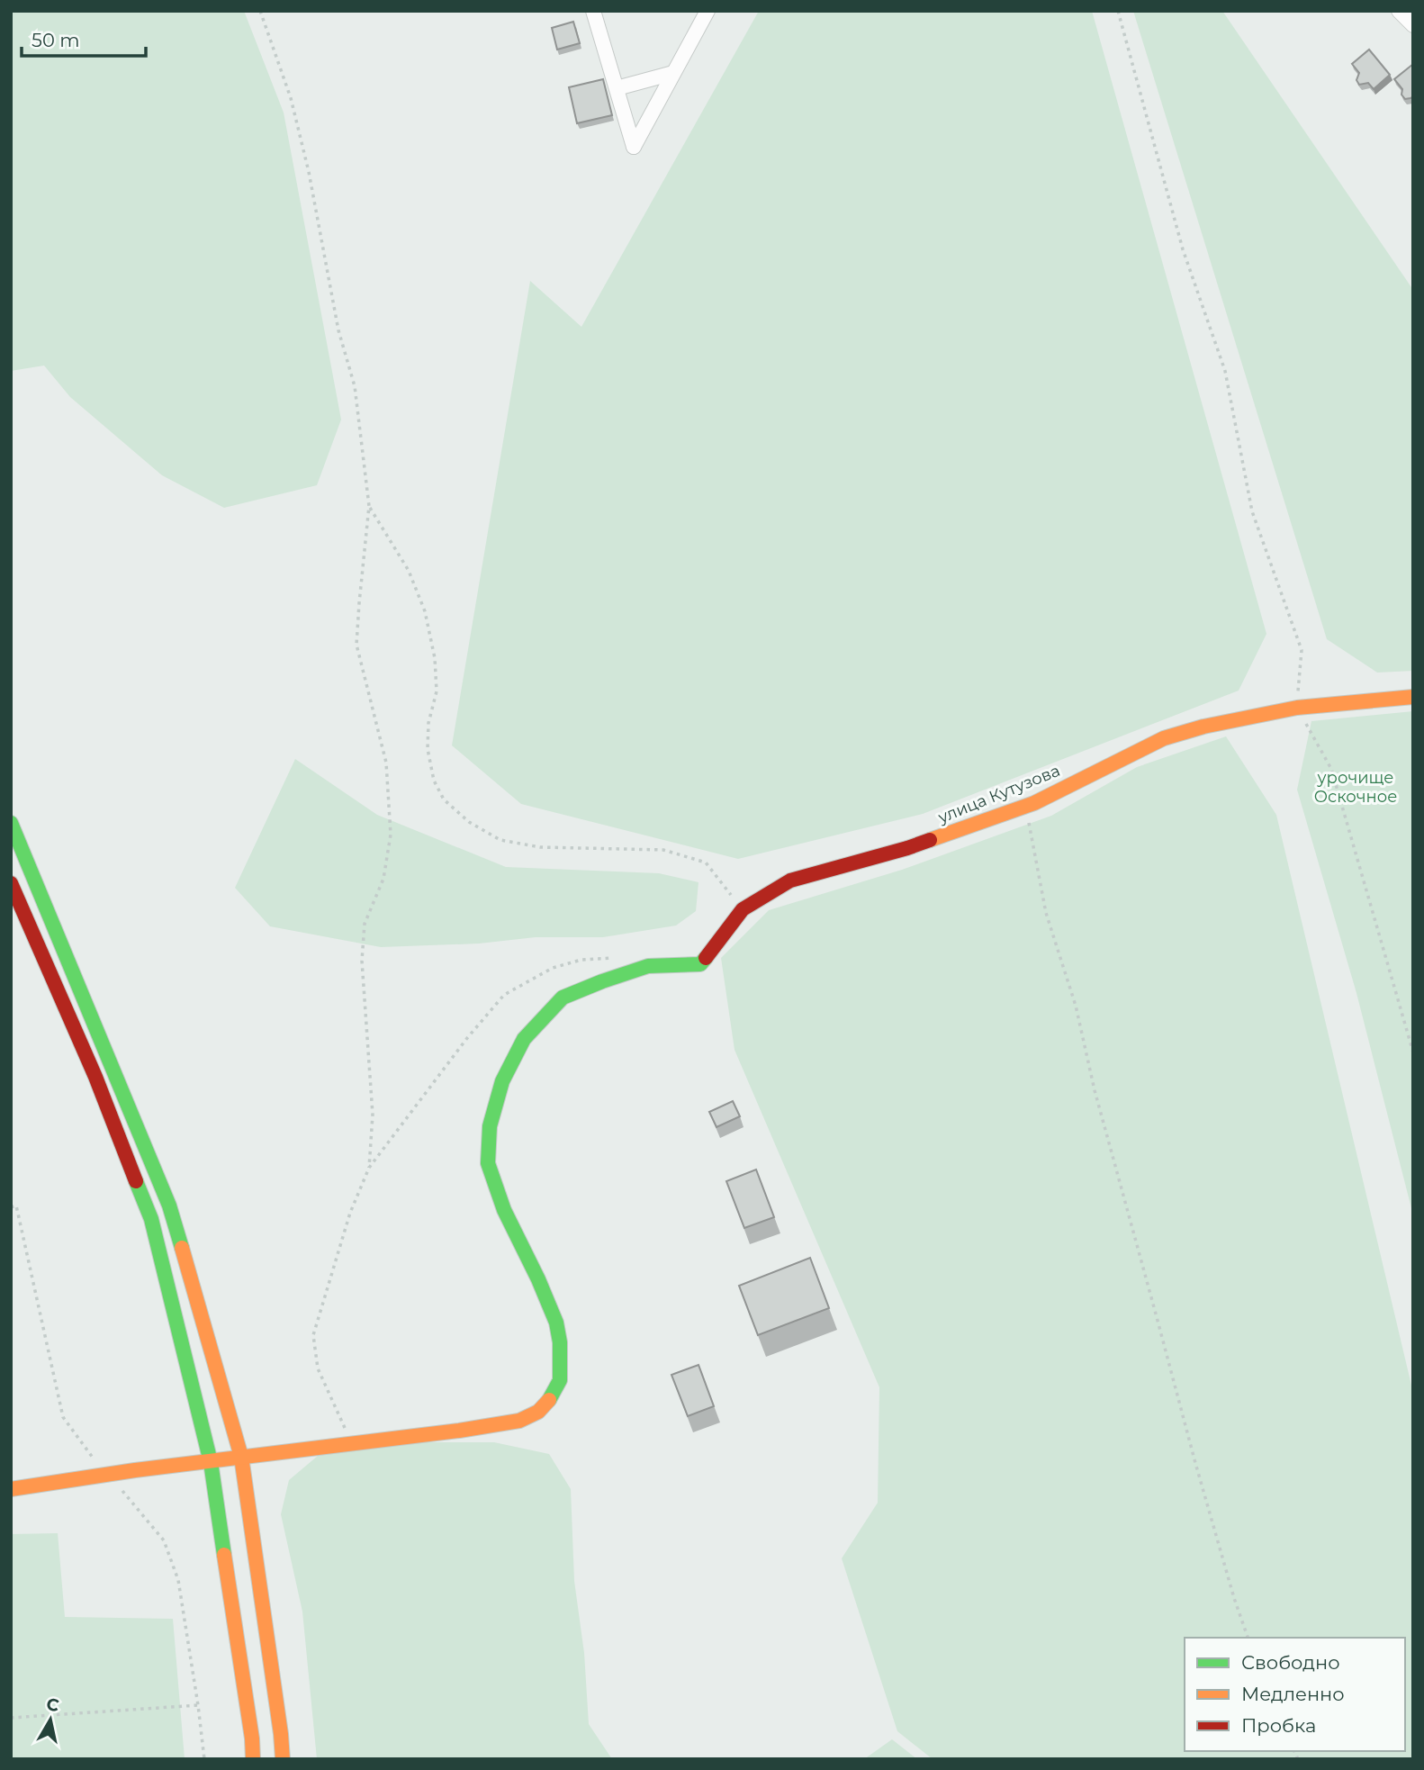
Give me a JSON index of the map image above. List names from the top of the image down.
{
  "streets": {
    "street": ["улица Кутузова"]
  },
  "parks": ["урочище Оскочное"],
  "legend": ["Свободно", "Медленно", "Пробка"],
  "scale_bar": "50 m",
  "north": "top"
}
